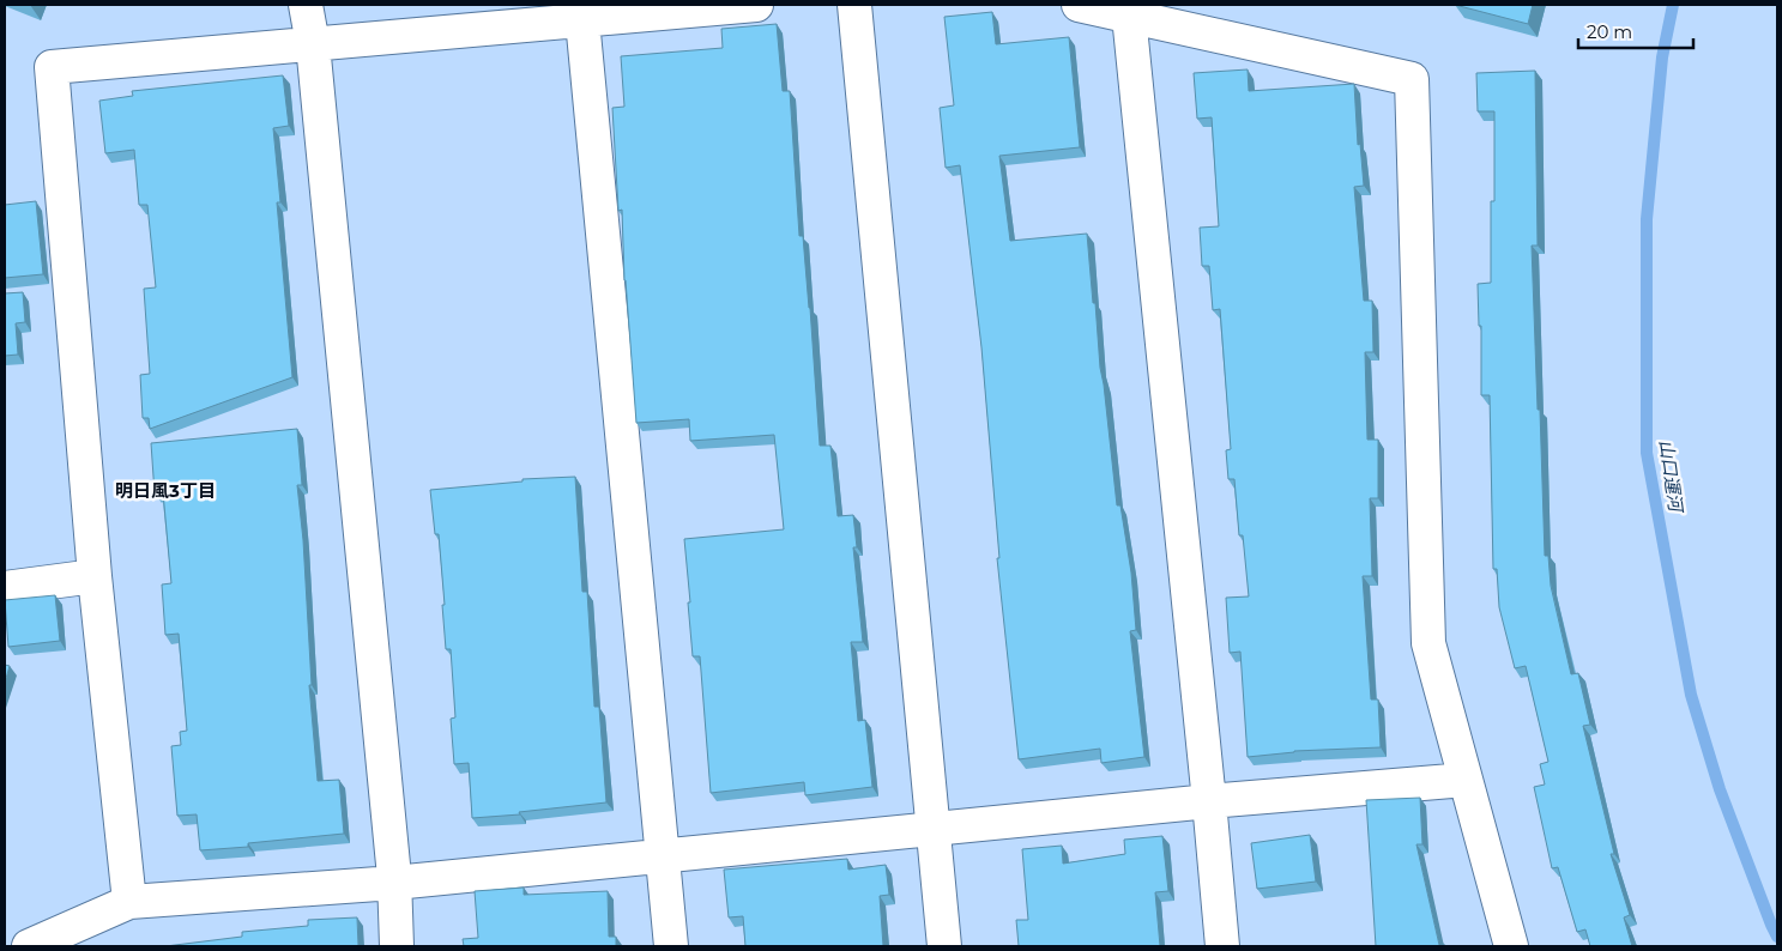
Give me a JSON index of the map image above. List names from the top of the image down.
{
  "districts": ["明日風3丁目"],
  "water": ["山口運河"],
  "scale_bar": "20 m"
}
